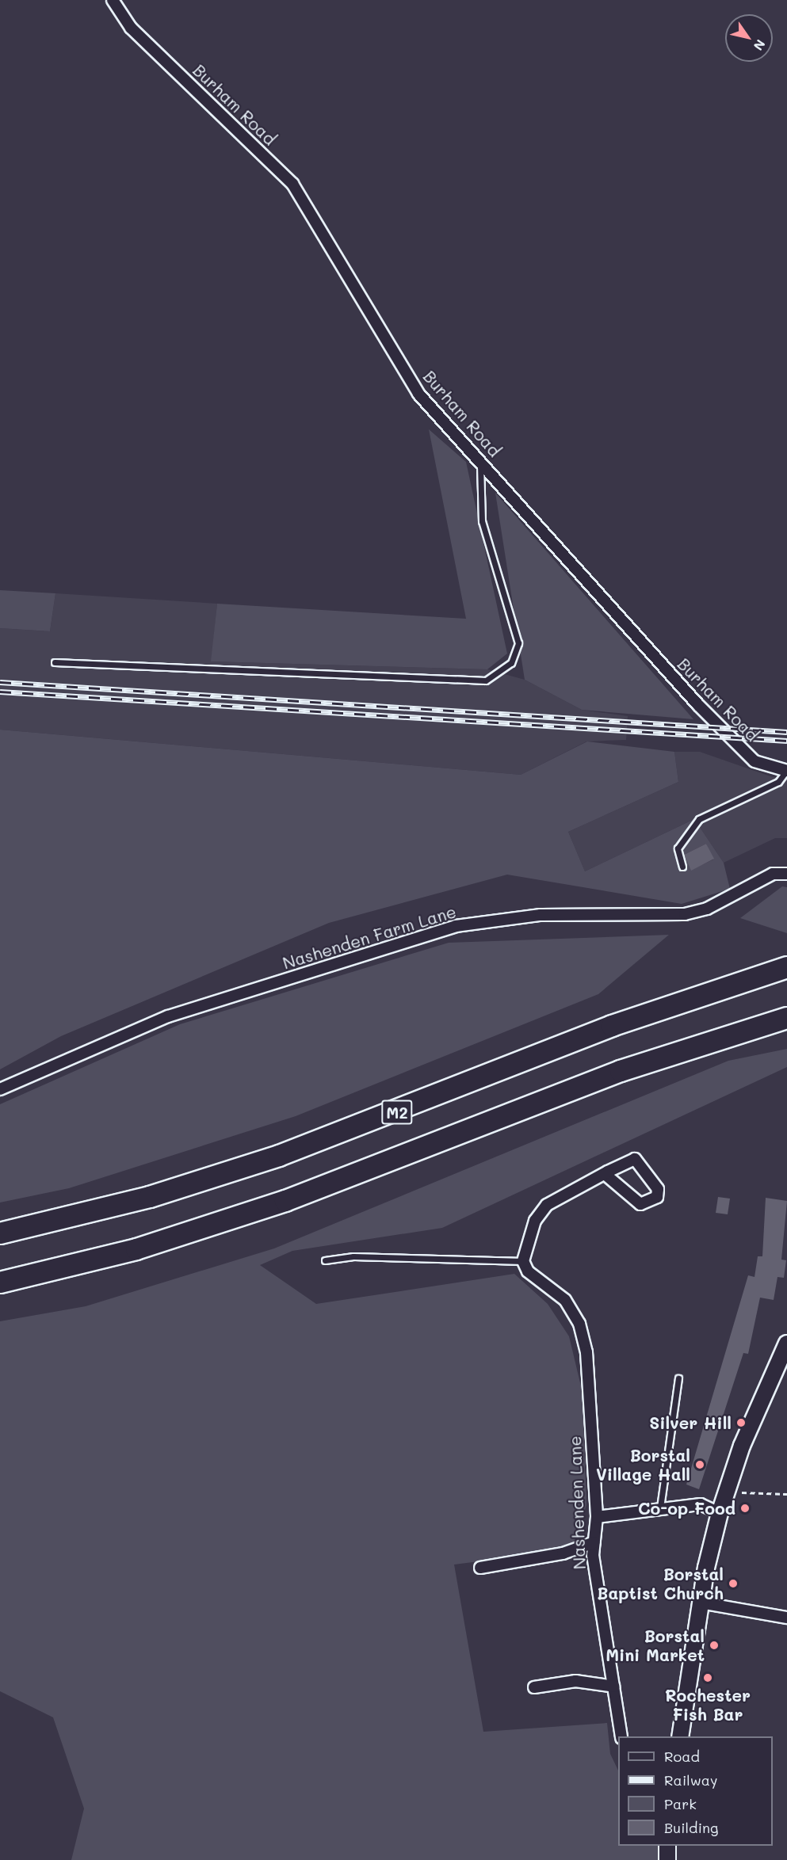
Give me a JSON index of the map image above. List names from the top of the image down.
{
  "streets": {
    "highway": ["M2"],
    "street": ["Burham Road", "Nashenden Farm Lane", "Nashenden Lane"]
  },
  "places": [
    "Silver Hill",
    "Borstal Village Hall",
    "Co-op Food",
    "Borstal Baptist Church",
    "Borstal Mini Market",
    "Rochester Fish Bar"
  ],
  "legend": [
    "Road",
    "Railway",
    "Park",
    "Building"
  ],
  "north": "bottom right"
}
